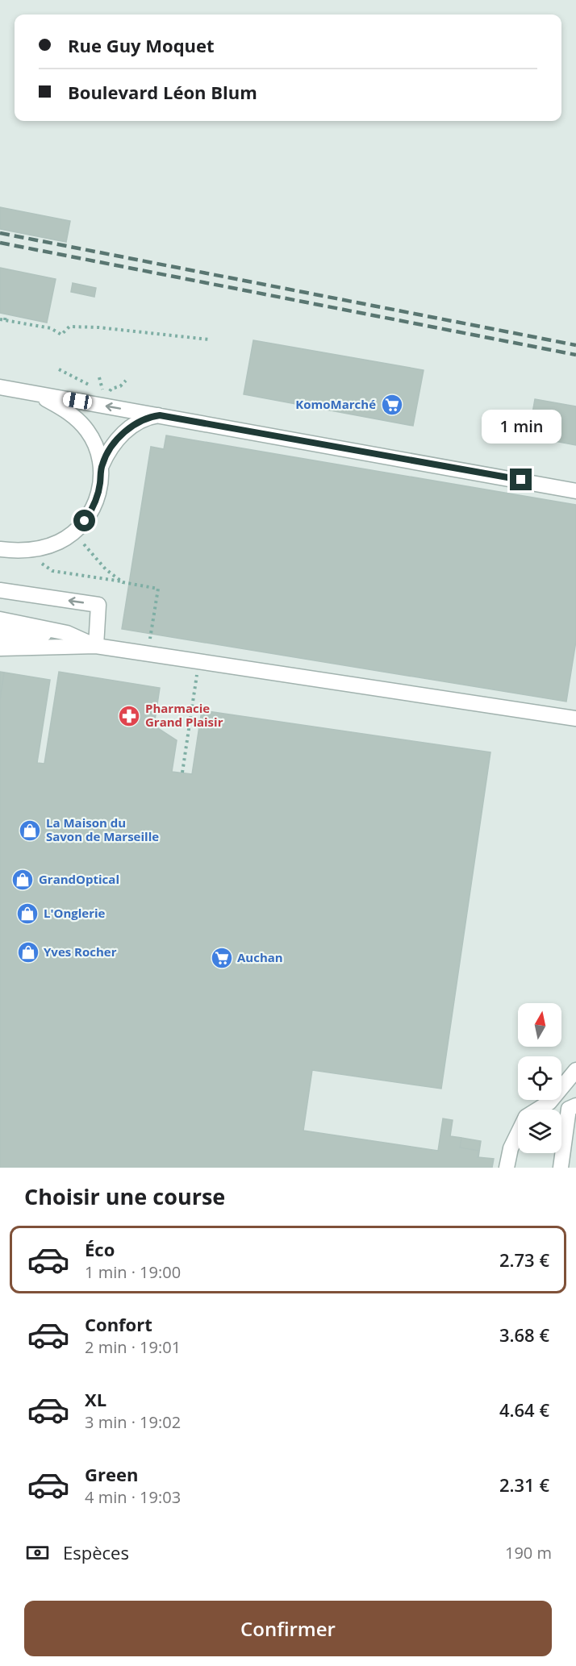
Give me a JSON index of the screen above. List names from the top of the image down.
{
  "places": {
    "supermarket": ["KomoMarché", "Auchan"],
    "pharmacy": ["Pharmacie Grand Plaisir"],
    "shop": [
      "La Maison du Savon de Marseille",
      "GrandOptical",
      "L'Onglerie",
      "Yves Rocher"
    ]
  },
  "north": "top",
  "page": {
    "banner": ["Rue Guy Moquet", "Boulevard Léon Blum"],
    "bubble": "1 min",
    "heading": "Choisir une course",
    "list": [
      {
        "name": "Éco",
        "note": "1 min · 19:00",
        "value": "2.73 €"
      },
      {
        "name": "Confort",
        "note": "2 min · 19:01",
        "value": "3.68 €"
      },
      {
        "name": "XL",
        "note": "3 min · 19:02",
        "value": "4.64 €"
      },
      {
        "name": "Green",
        "note": "4 min · 19:03",
        "value": "2.31 €"
      }
    ],
    "pay": ["Espèces", "190 m"],
    "buttons": "Confirmer"
  }
}
